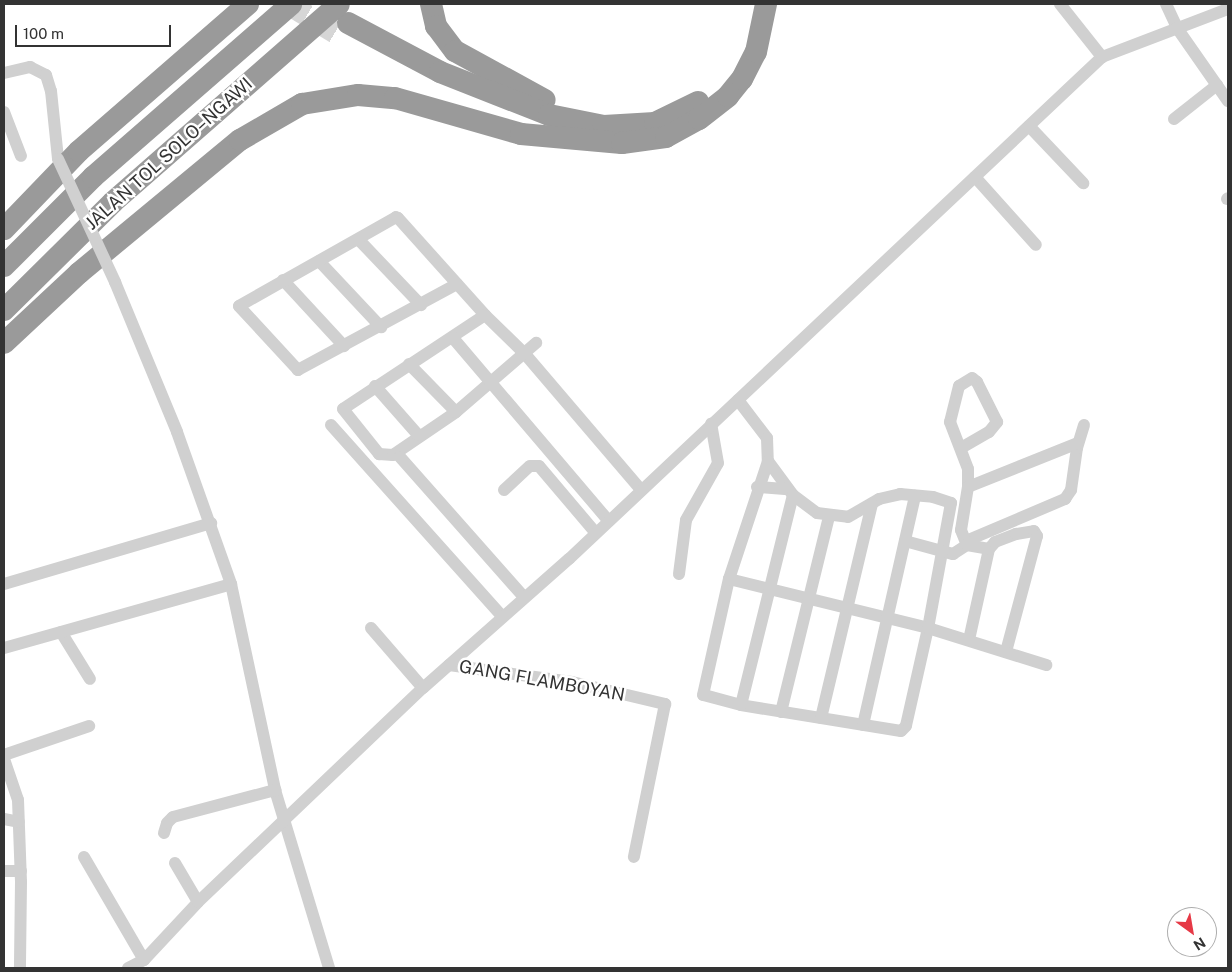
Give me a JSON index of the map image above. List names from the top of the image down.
{
  "streets": {
    "highway": ["JALAN TOL SOLO–NGAWI"],
    "street": ["GANG FLAMBOYAN"]
  },
  "scale_bar": "100 m",
  "north": "bottom right"
}
